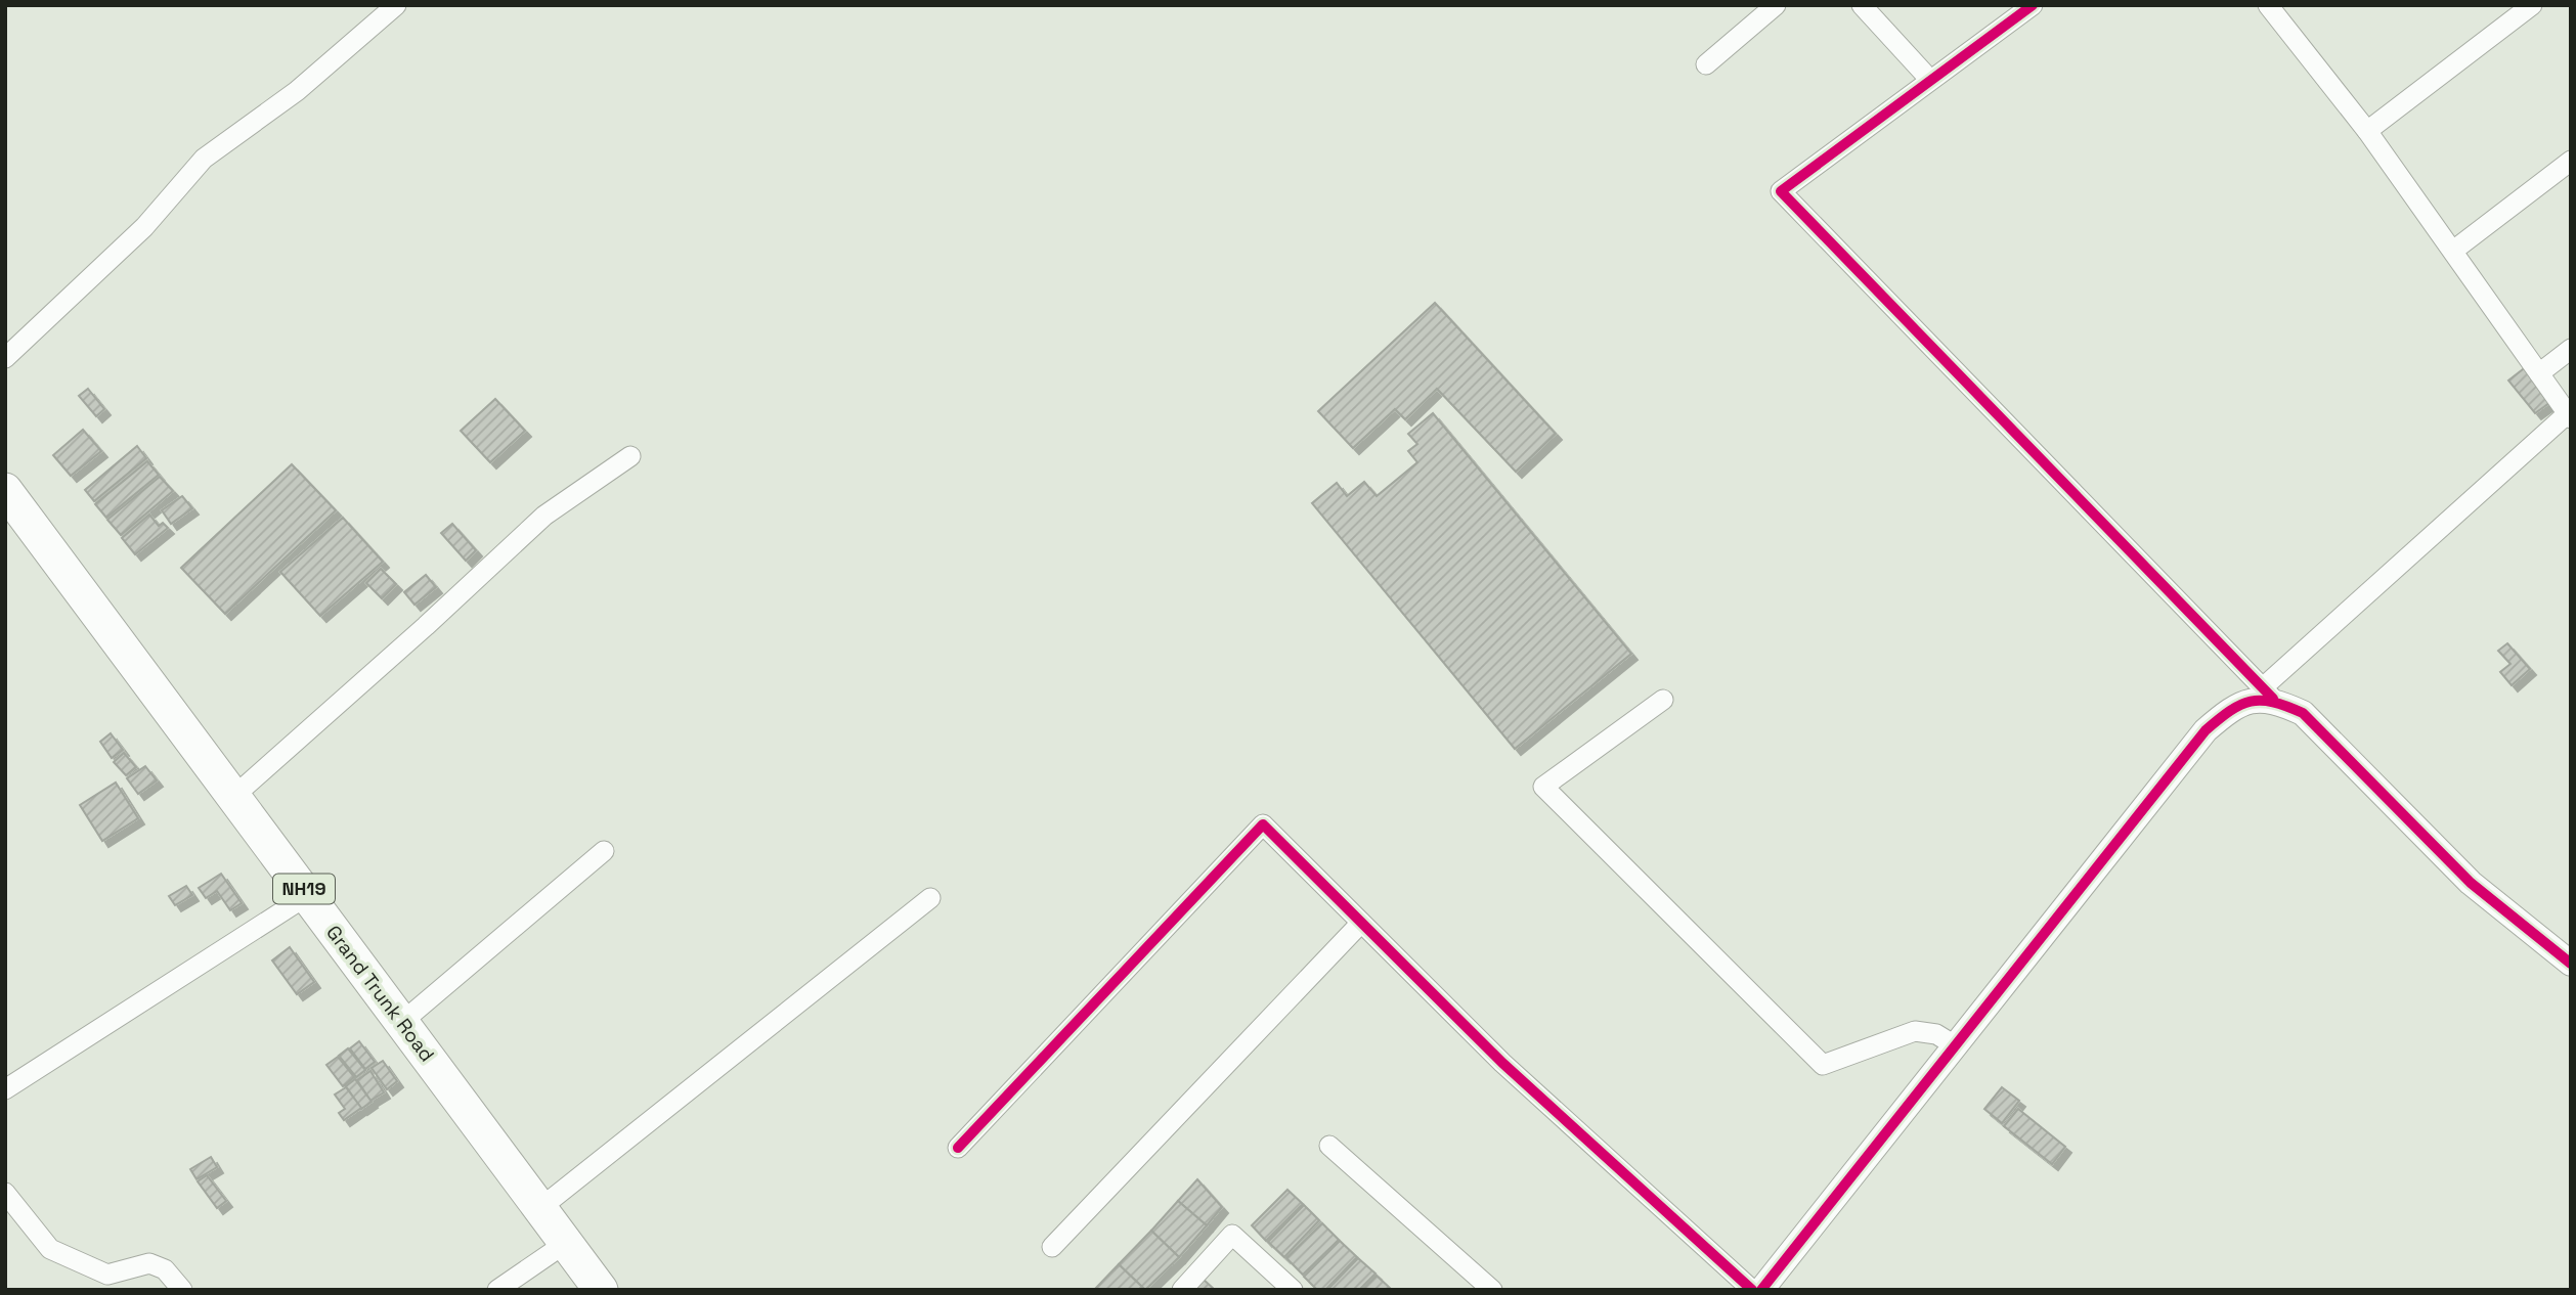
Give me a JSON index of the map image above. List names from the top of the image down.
{
  "streets": {
    "highway": ["NH19", "Grand Trunk Road"]
  }
}
